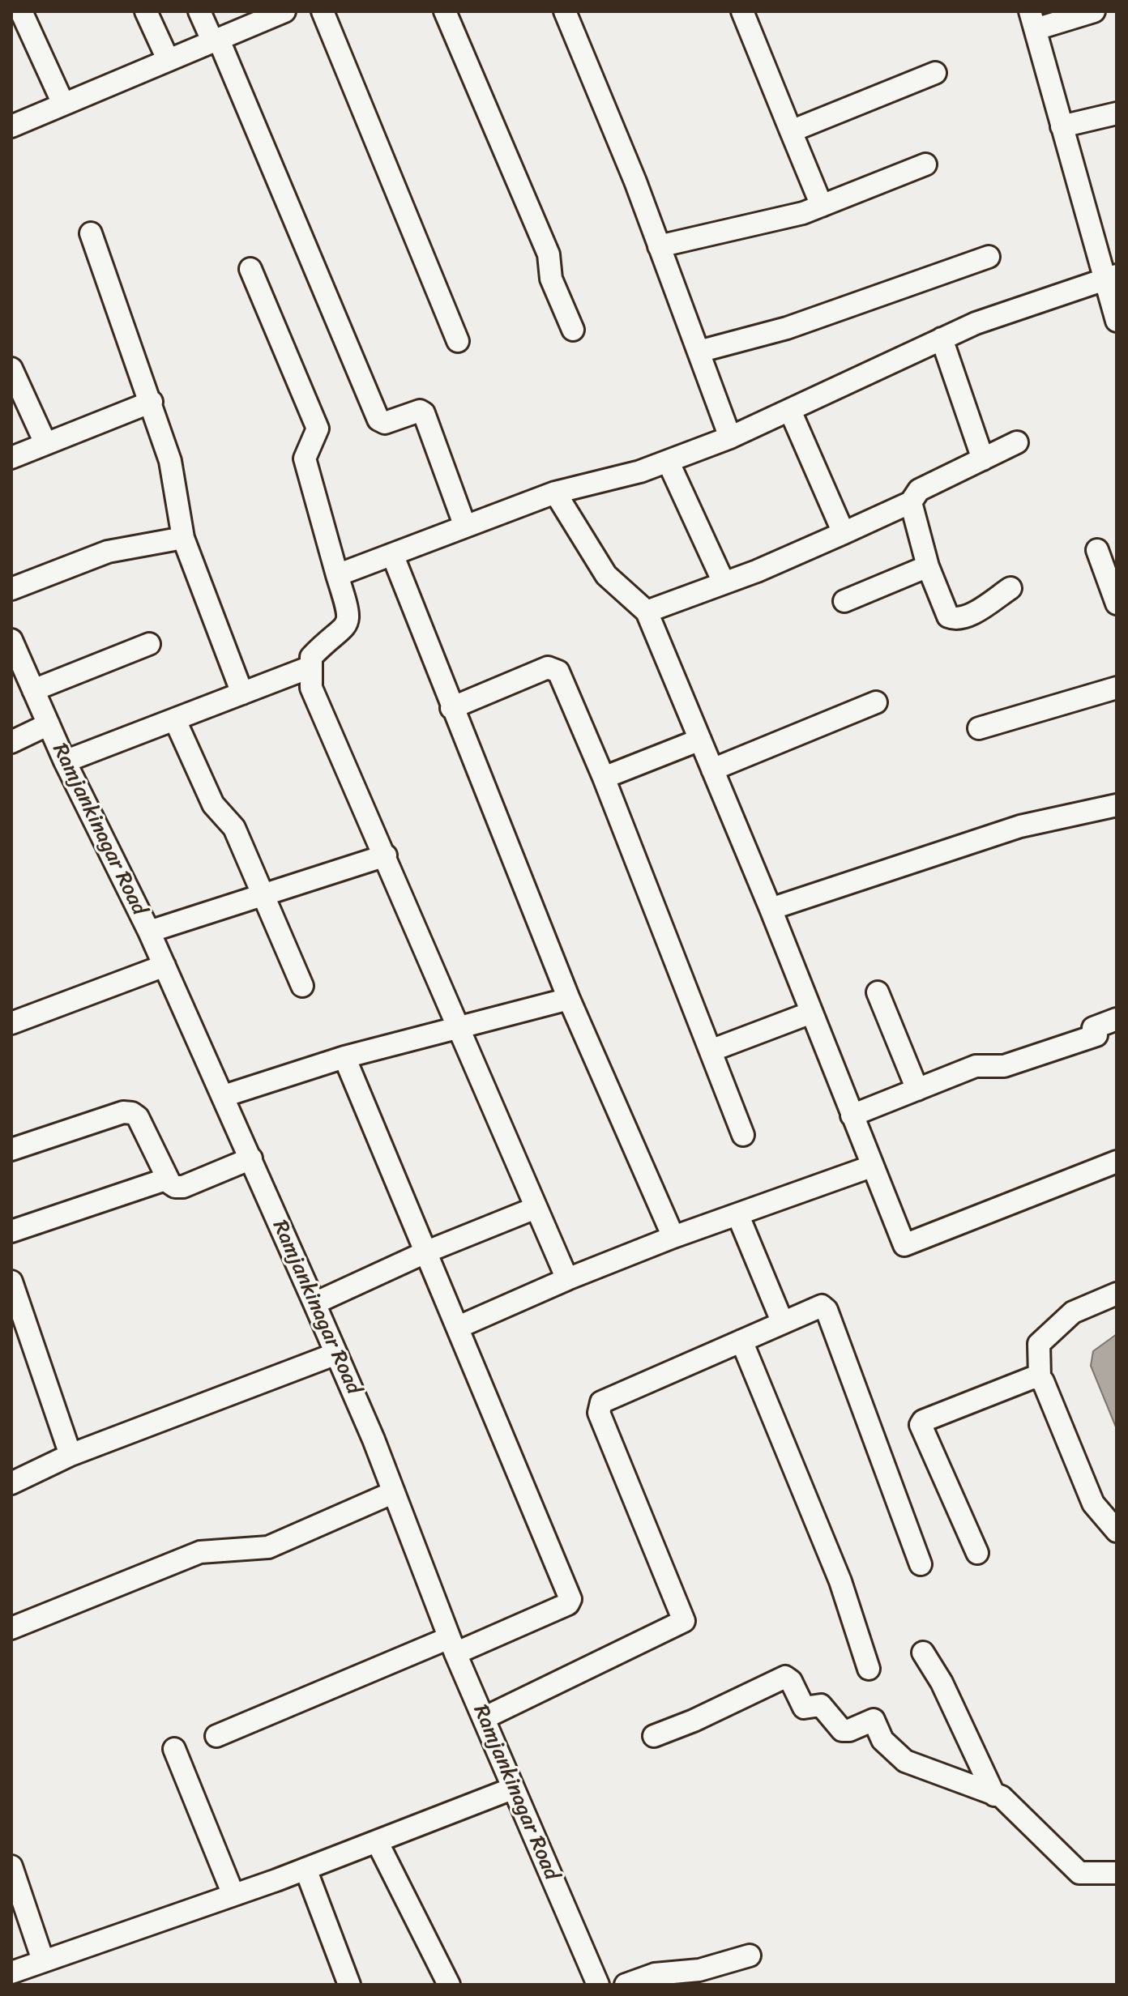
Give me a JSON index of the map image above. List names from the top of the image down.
{
  "streets": {
    "street": ["Ramjankinagar Road"]
  }
}
